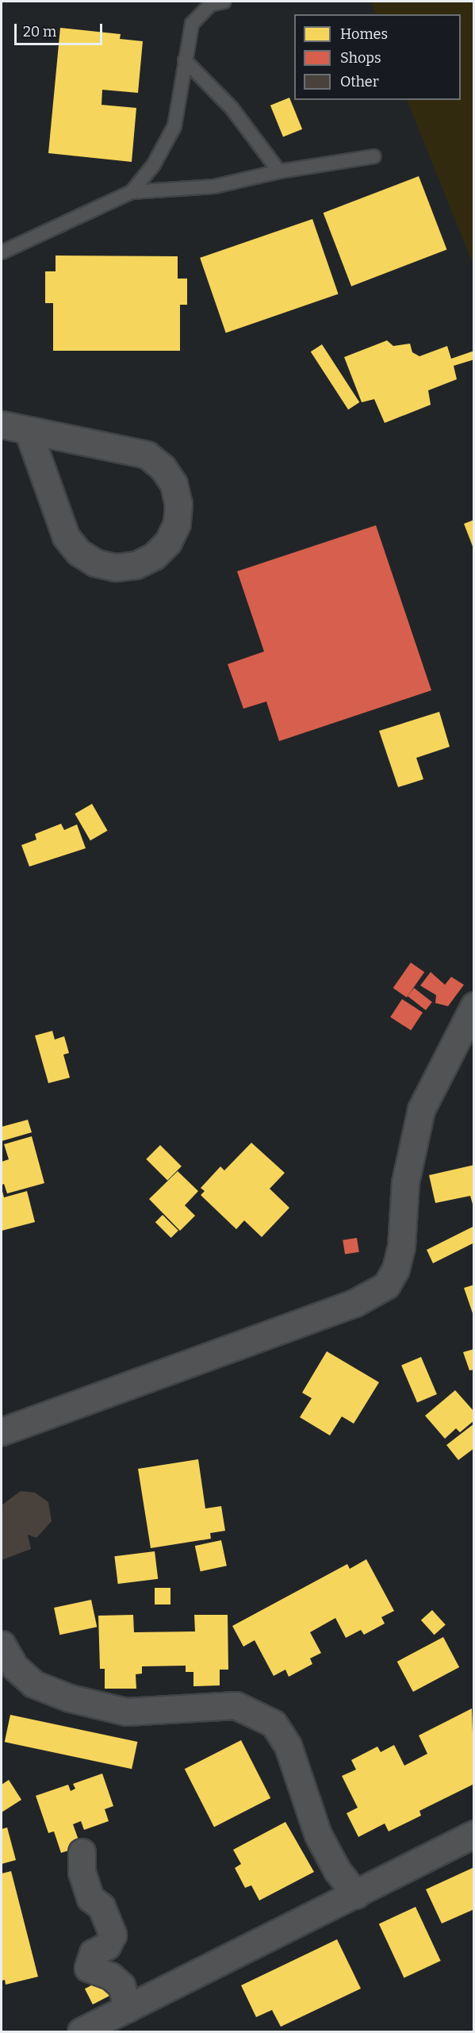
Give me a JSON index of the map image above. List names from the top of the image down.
{
  "legend": ["Homes", "Shops", "Other"],
  "scale_bar": "20 m"
}
